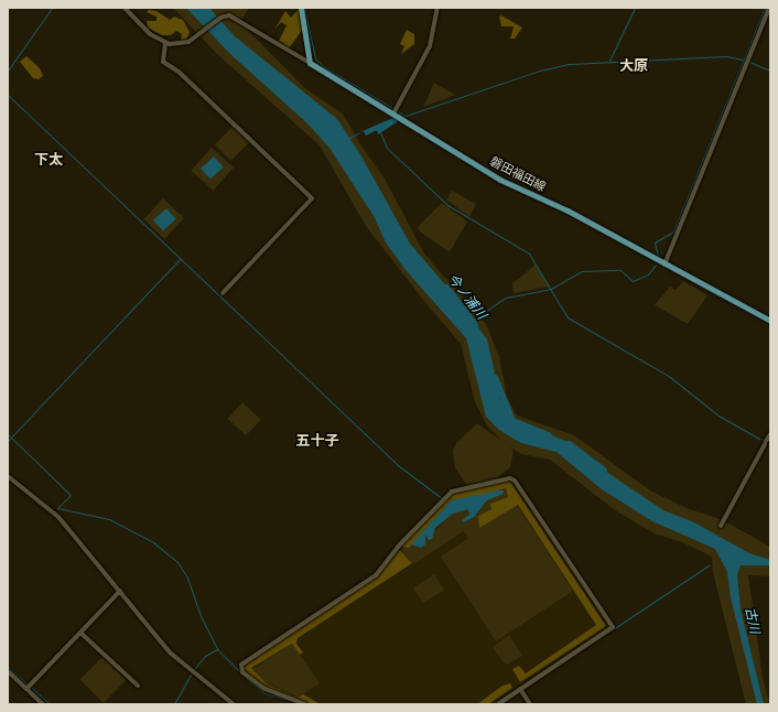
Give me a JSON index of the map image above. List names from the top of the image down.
{
  "streets": {
    "main road": ["磐田福田線"]
  },
  "districts": ["大原", "下太", "五十子"],
  "water": ["今ノ浦川", "古川"]
}
